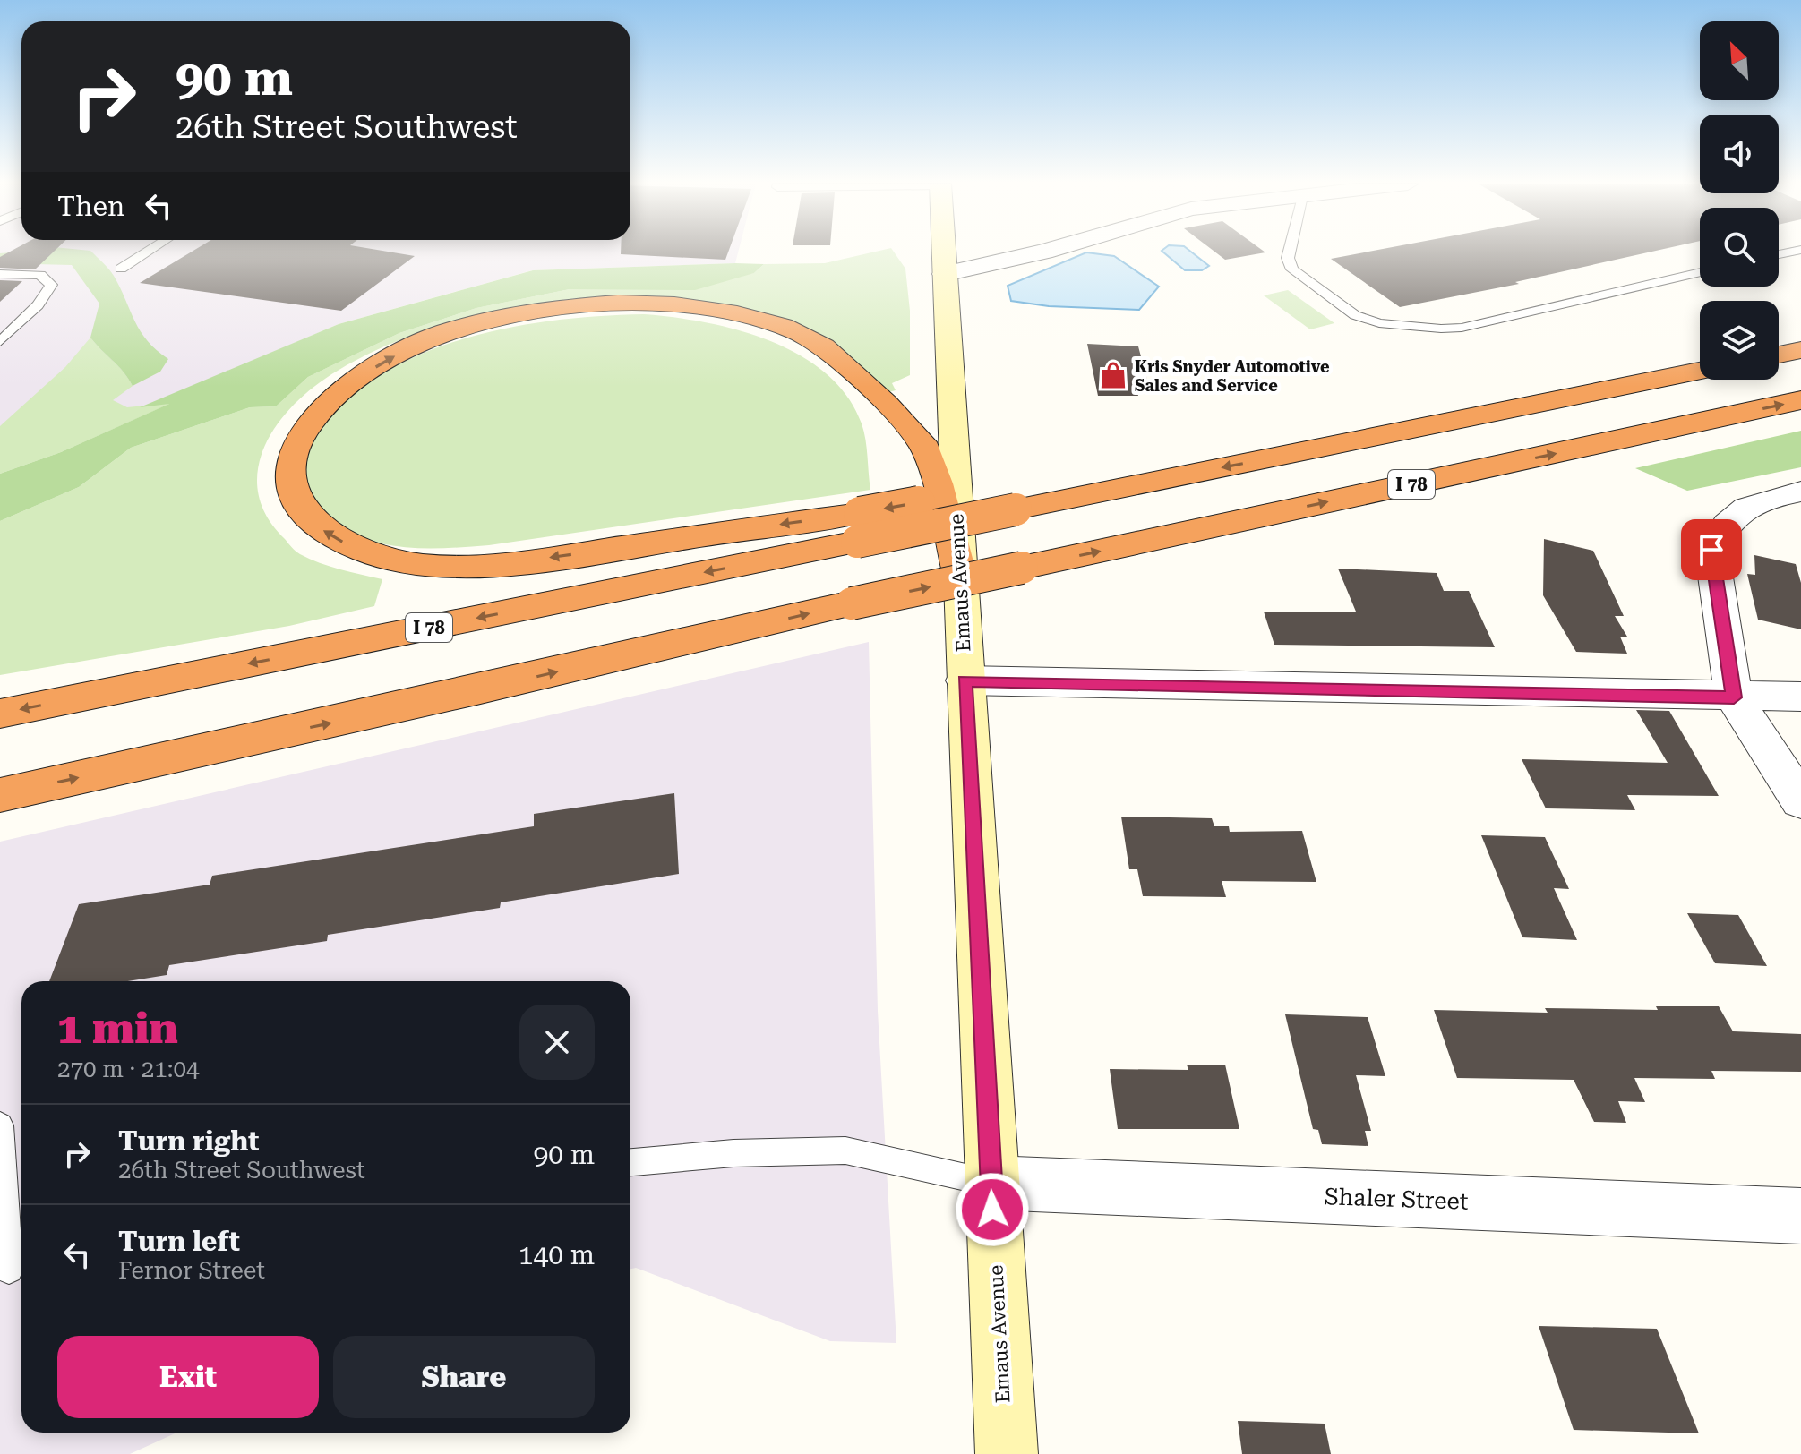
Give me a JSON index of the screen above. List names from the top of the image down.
{
  "streets": {
    "highway": ["I 78"],
    "main road": ["Emaus Avenue"],
    "street": ["Shaler Street"]
  },
  "crossings": [
    ["Emaus Avenue", "Shaler Street"]
  ],
  "places": {
    "shop": ["Kris Snyder Automotive Sales and Service"]
  },
  "north": "top left",
  "page": {
    "turn": ["90 m", "26th Street Southwest"],
    "then": "Then",
    "heading": ["1 min", "270 m · 21:04"],
    "list": [
      {
        "name": "Turn right",
        "note": "26th Street Southwest",
        "value": "90 m"
      },
      {
        "name": "Turn left",
        "note": "Fernor Street",
        "value": "140 m"
      }
    ],
    "buttons": ["Exit", "Share"]
  }
}
